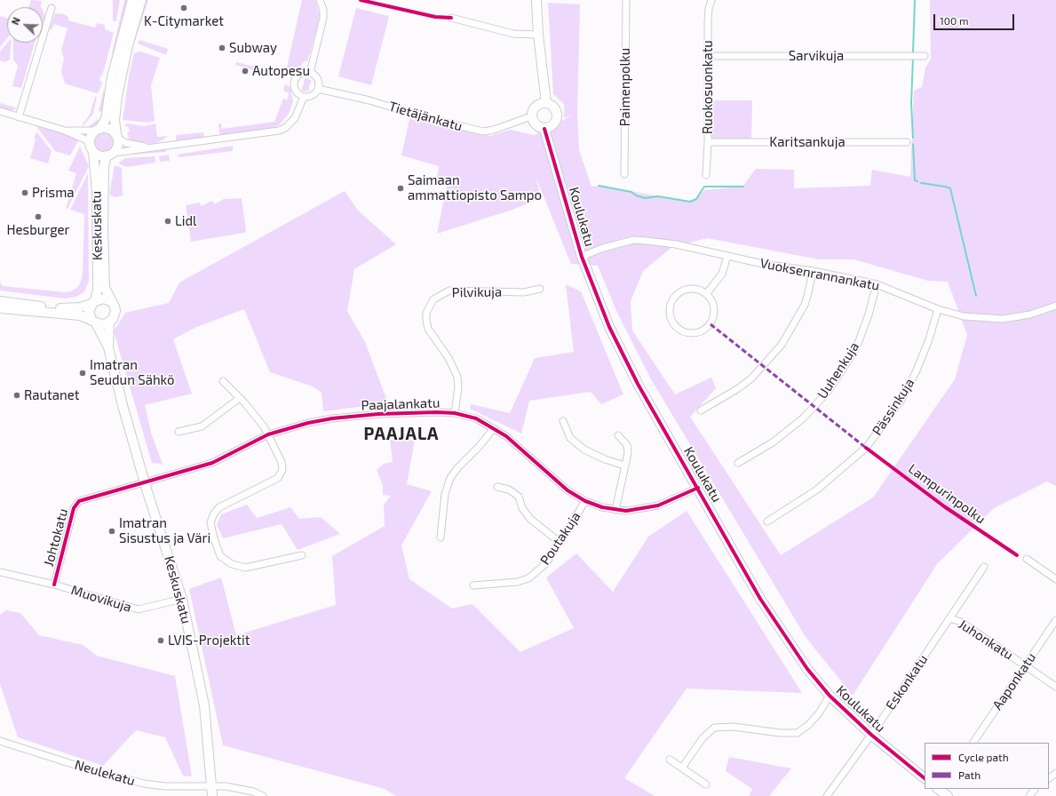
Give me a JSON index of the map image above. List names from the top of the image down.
{
  "streets": {
    "main road": ["Koulukatu", "Keskuskatu"],
    "street": [
      "Sarvikuja",
      "Paimenpolku",
      "Ruokosuonkatu",
      "Tietäjänkatu",
      "Karitsankuja",
      "Vuoksenrannankatu",
      "Pilvikuja",
      "Uuhenkuja",
      "Paajalankatu",
      "Pässinkuja",
      "Johtokatu",
      "Poutakuja",
      "Muovikuja",
      "Juhonkatu",
      "Aaponkatu",
      "Eskonkatu",
      "Neulekatu"
    ],
    "cycle path": ["Lampurinpolku"]
  },
  "crossings": [
    ["Sarvikuja", "Ruokosuonkatu"],
    ["Ruokosuonkatu", "Karitsankuja"],
    ["Tietäjänkatu", "Koulukatu"],
    ["Koulukatu", "Vuoksenrannankatu"],
    ["Koulukatu", "Paajalankatu"],
    ["Koulukatu", "Eskonkatu"],
    ["Keskuskatu", "Paajalankatu"],
    ["Keskuskatu", "Johtokatu"],
    ["Keskuskatu", "Muovikuja"],
    ["Keskuskatu", "Neulekatu"],
    ["Vuoksenrannankatu", "Uuhenkuja"],
    ["Vuoksenrannankatu", "Pässinkuja"],
    ["Pilvikuja", "Paajalankatu"],
    ["Paajalankatu", "Johtokatu"],
    ["Paajalankatu", "Poutakuja"],
    ["Johtokatu", "Muovikuja"],
    ["Juhonkatu", "Aaponkatu"],
    ["Juhonkatu", "Eskonkatu"]
  ],
  "districts": ["PAAJALA"],
  "places": [
    "K-Citymarket",
    "Subway",
    "Autopesu",
    "Saimaan ammattiopisto Sampo",
    "Prisma",
    "Hesburger",
    "Lidl",
    "Imatran Seudun Sähkö",
    "Rautanet",
    "Imatran Sisustus ja Väri",
    "LVIS-Projektit"
  ],
  "legend": ["Cycle path", "Path"],
  "scale_bar": "100 m",
  "north": "top left"
}
